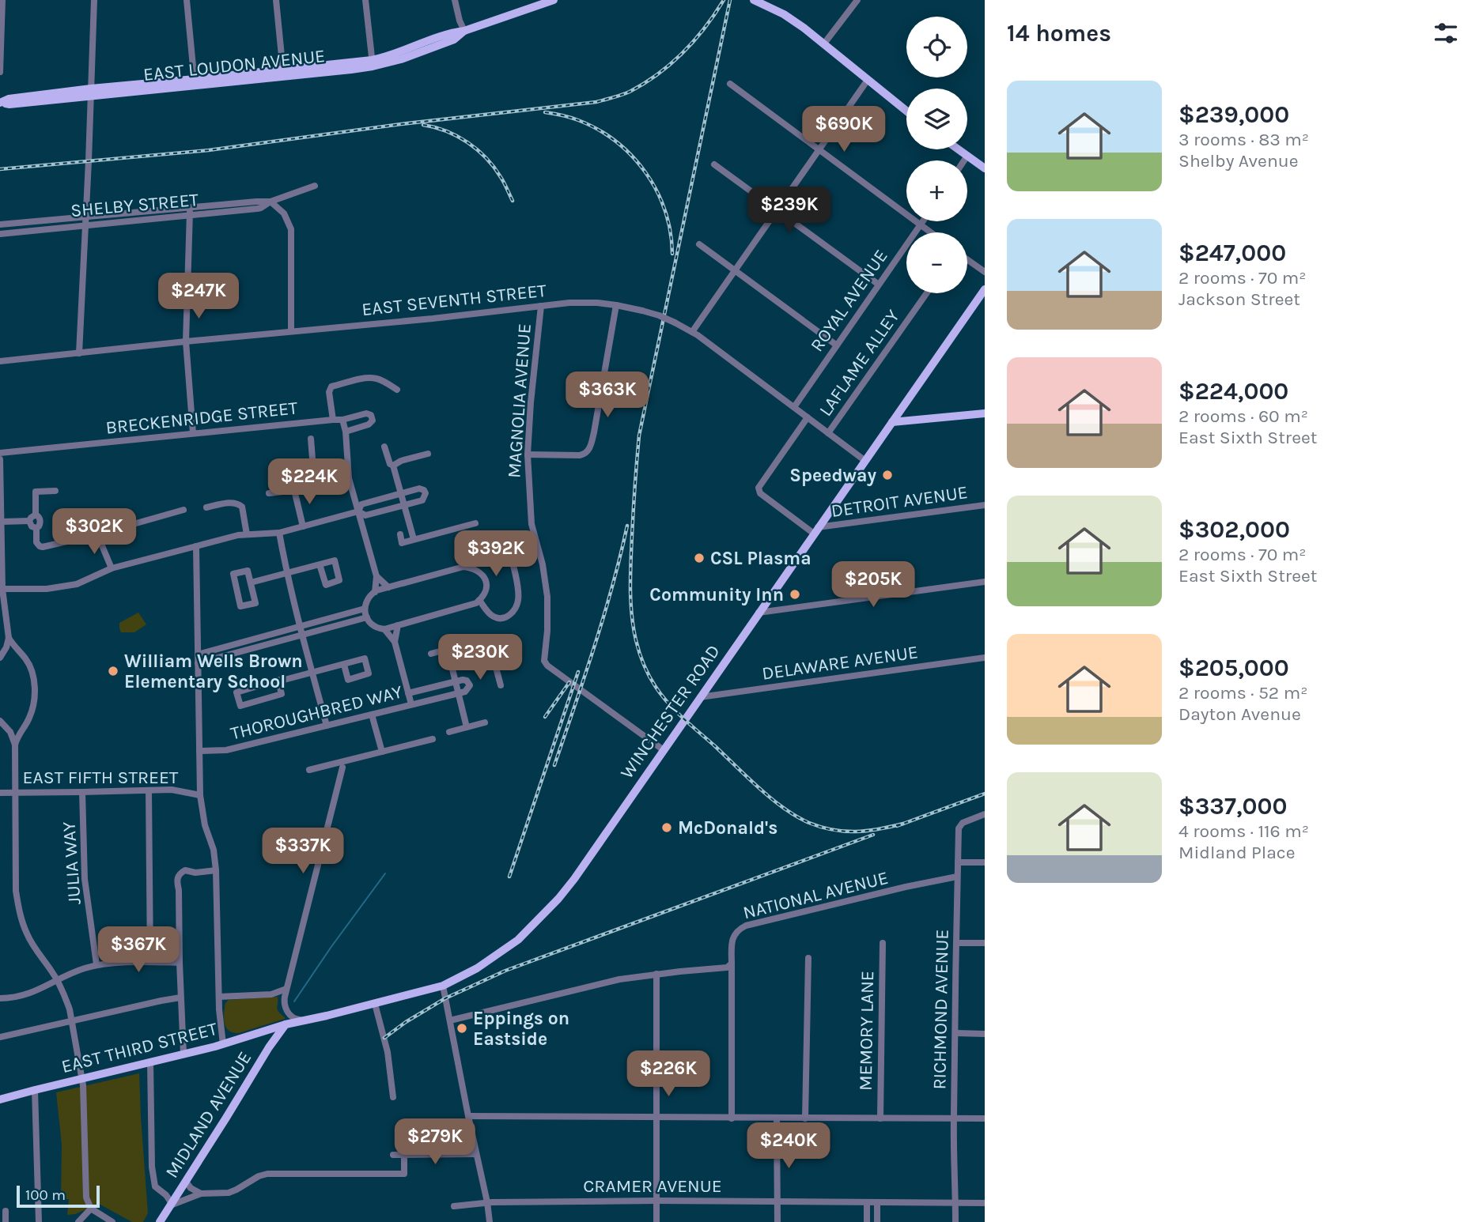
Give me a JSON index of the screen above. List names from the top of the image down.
{
  "streets": {
    "main road": [
      "EAST LOUDON AVENUE",
      "WINCHESTER ROAD",
      "EAST THIRD STREET",
      "MIDLAND AVENUE"
    ],
    "street": [
      "SHELBY STREET",
      "EAST SEVENTH STREET",
      "ROYAL AVENUE",
      "LAFLAME ALLEY",
      "MAGNOLIA AVENUE",
      "BRECKENRIDGE STREET",
      "DETROIT AVENUE",
      "DELAWARE AVENUE",
      "THOROUGHBRED WAY",
      "EAST FIFTH STREET",
      "JULIA WAY",
      "NATIONAL AVENUE",
      "RICHMOND AVENUE",
      "MEMORY LANE",
      "CRAMER AVENUE"
    ]
  },
  "crossings": [
    ["EAST SEVENTH STREET", "ROYAL AVENUE"],
    ["EAST SEVENTH STREET", "LAFLAME ALLEY"],
    ["EAST SEVENTH STREET", "MAGNOLIA AVENUE"],
    ["EAST SEVENTH STREET", "DETROIT AVENUE"],
    ["EAST SEVENTH STREET", "WINCHESTER ROAD"],
    ["MAGNOLIA AVENUE", "WINCHESTER ROAD"],
    ["DETROIT AVENUE", "WINCHESTER ROAD"],
    ["DELAWARE AVENUE", "WINCHESTER ROAD"],
    ["WINCHESTER ROAD", "EAST THIRD STREET"],
    ["WINCHESTER ROAD", "MIDLAND AVENUE"],
    ["EAST FIFTH STREET", "JULIA WAY"],
    ["NATIONAL AVENUE", "RICHMOND AVENUE"],
    ["RICHMOND AVENUE", "CRAMER AVENUE"],
    ["EAST THIRD STREET", "MIDLAND AVENUE"]
  ],
  "places": [
    "Speedway",
    "CSL Plasma",
    "Community Inn",
    "William Wells Brown Elementary School",
    "McDonald's",
    "Eppings on Eastside"
  ],
  "scale_bar": "100 m",
  "page": {
    "heading": "14 homes",
    "map_buttons": ["+", "−"],
    "list": [
      {
        "name": "$239,000",
        "note": "3 rooms · 83 m² · Shelby Avenue"
      },
      {
        "name": "$247,000",
        "note": "2 rooms · 70 m² · Jackson Street"
      },
      {
        "name": "$224,000",
        "note": "2 rooms · 60 m² · East Sixth Street"
      },
      {
        "name": "$302,000",
        "note": "2 rooms · 70 m² · East Sixth Street"
      },
      {
        "name": "$205,000",
        "note": "2 rooms · 52 m² · Dayton Avenue"
      },
      {
        "name": "$337,000",
        "note": "4 rooms · 116 m² · Midland Place"
      }
    ],
    "price": [
      "$690K",
      "$239K",
      "$247K",
      "$363K",
      "$224K",
      "$302K",
      "$392K",
      "$205K",
      "$230K",
      "$337K",
      "$367K",
      "$226K",
      "$279K",
      "$240K"
    ],
    "scale": "100 m"
  }
}
